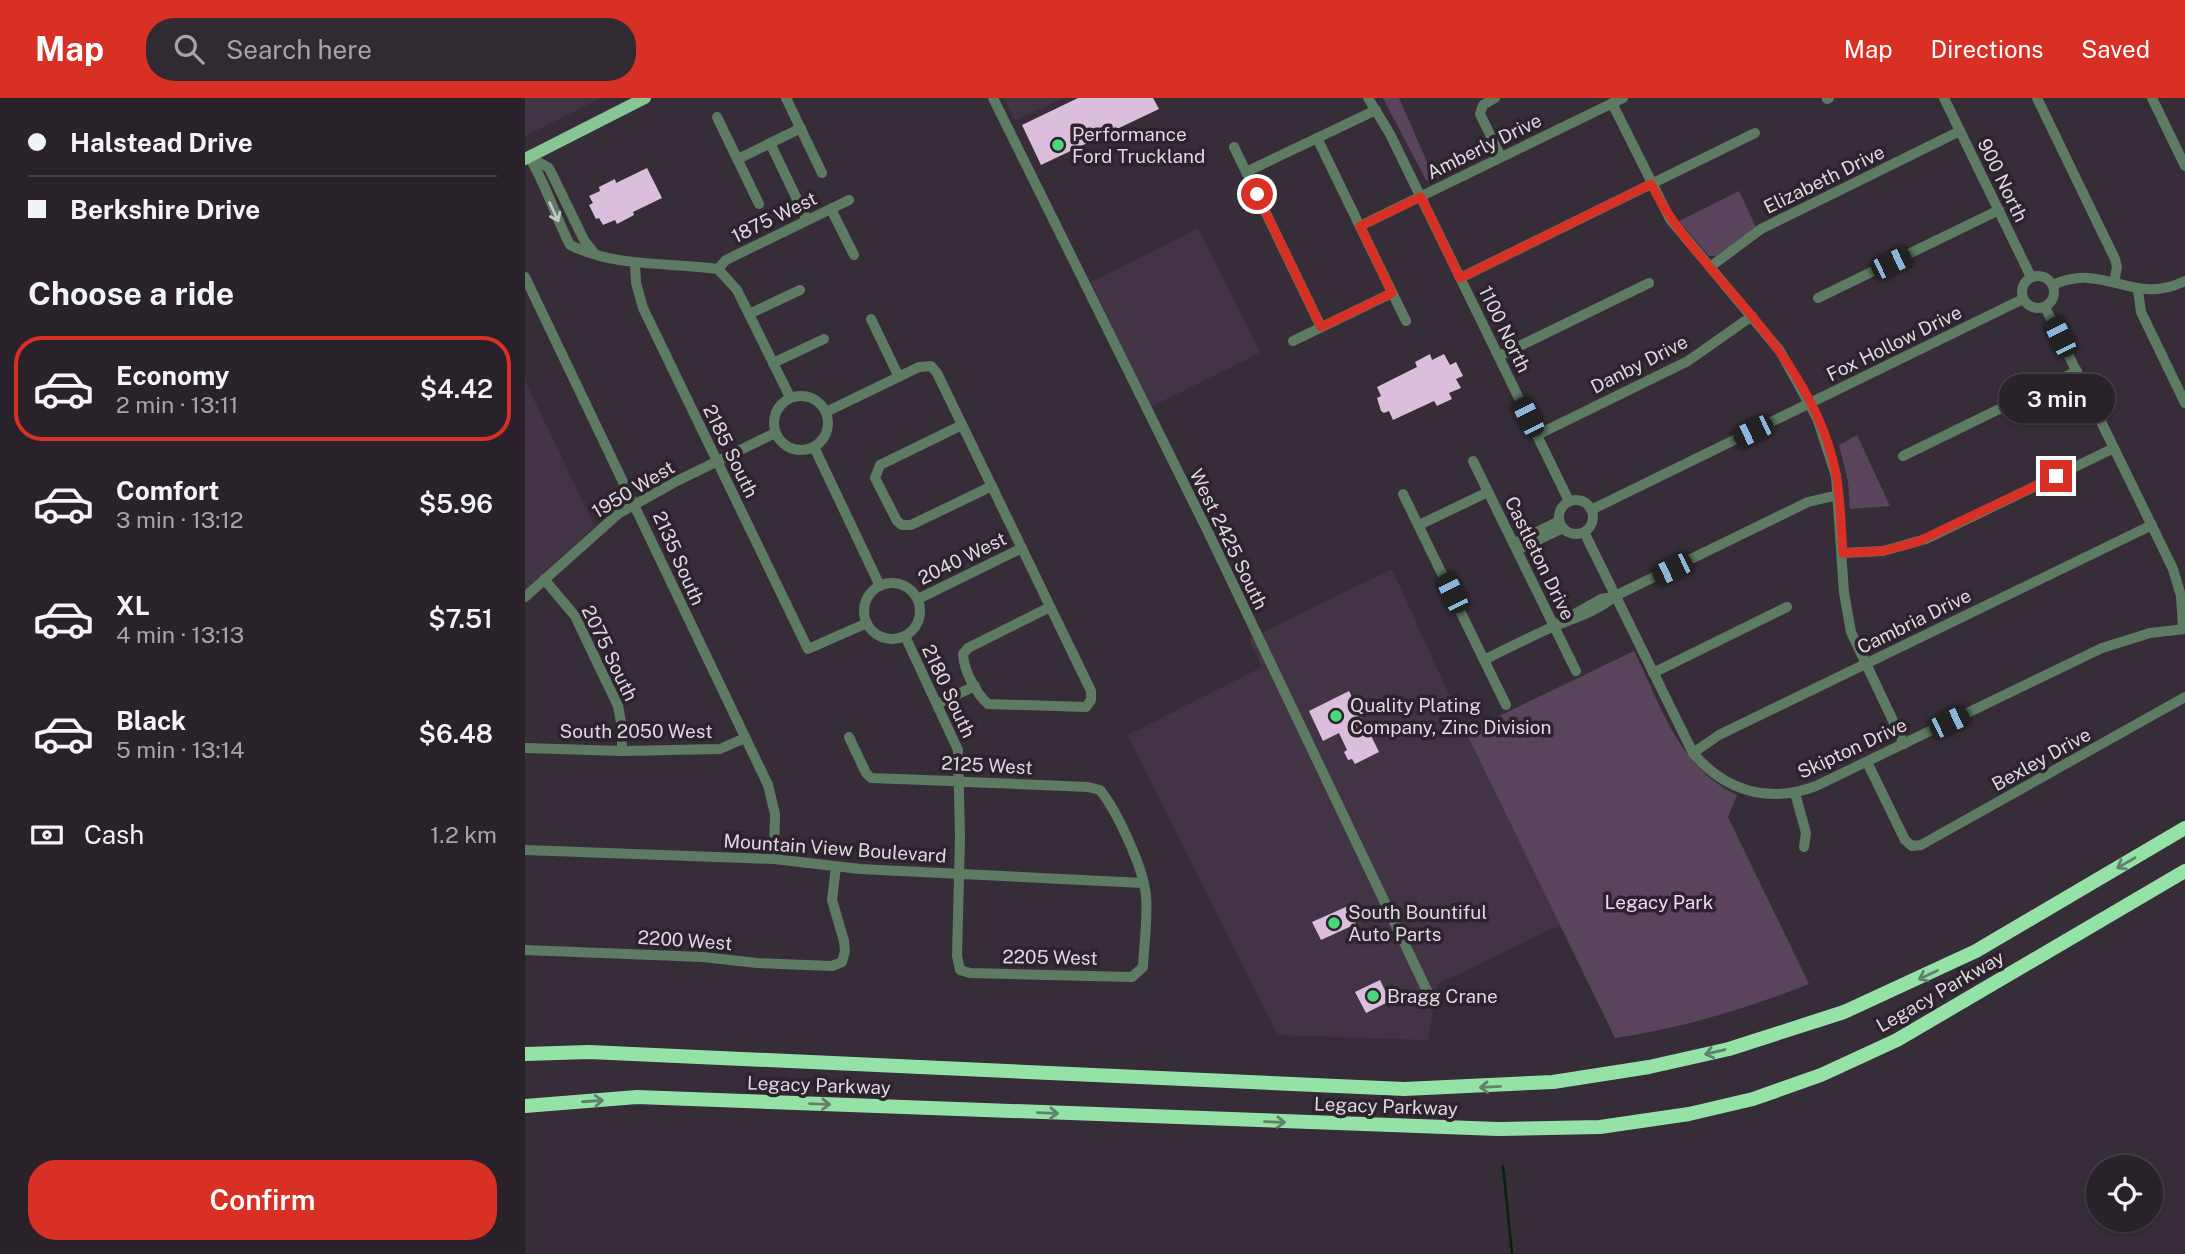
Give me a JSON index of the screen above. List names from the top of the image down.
{
  "streets": {
    "highway": ["Legacy Parkway"],
    "street": [
      "Amberly Drive",
      "Elizabeth Drive",
      "900 North",
      "1875 West",
      "1100 North",
      "Fox Hollow Drive",
      "Danby Drive",
      "2185 South",
      "1950 West",
      "West 2425 South",
      "2135 South",
      "2040 West",
      "Castleton Drive",
      "Cambria Drive",
      "2075 South",
      "2180 South",
      "South 2050 West",
      "Skipton Drive",
      "Bexley Drive",
      "2125 West",
      "Mountain View Boulevard",
      "2200 West",
      "2205 West"
    ]
  },
  "crossings": [
    ["Amberly Drive", "1100 North"],
    ["Elizabeth Drive", "900 North"],
    ["900 North", "Fox Hollow Drive"],
    ["1100 North", "Fox Hollow Drive"],
    ["1100 North", "Danby Drive"],
    ["2185 South", "1950 West"],
    ["2185 South", "2040 West"],
    ["2185 South", "2180 South"],
    ["1950 West", "2135 South"],
    ["1950 West", "2075 South"],
    ["2135 South", "South 2050 West"],
    ["2135 South", "Mountain View Boulevard"],
    ["2040 West", "2180 South"],
    ["Cambria Drive", "Skipton Drive"],
    ["2075 South", "South 2050 West"],
    ["2180 South", "2125 West"],
    ["2180 South", "Mountain View Boulevard"],
    ["2180 South", "2205 West"],
    ["Skipton Drive", "Bexley Drive"],
    ["2125 West", "Mountain View Boulevard"],
    ["2125 West", "2205 West"],
    ["Mountain View Boulevard", "2200 West"],
    ["Mountain View Boulevard", "2205 West"]
  ],
  "parks": ["Legacy Park"],
  "places": [
    "Performance Ford Truckland",
    "Quality Plating Company, Zinc Division",
    "South Bountiful Auto Parts",
    "Bragg Crane"
  ],
  "page": {
    "header": "Map",
    "search": "Search here",
    "nav": ["Map", "Directions", "Saved"],
    "banner": ["Halstead Drive", "Berkshire Drive"],
    "heading": "Choose a ride",
    "list": [
      {
        "name": "Economy",
        "note": "2 min · 13:11",
        "value": "$4.42"
      },
      {
        "name": "Comfort",
        "note": "3 min · 13:12",
        "value": "$5.96"
      },
      {
        "name": "XL",
        "note": "4 min · 13:13",
        "value": "$7.51"
      },
      {
        "name": "Black",
        "note": "5 min · 13:14",
        "value": "$6.48"
      }
    ],
    "bubble": "3 min",
    "pay": ["Cash", "1.2 km"],
    "buttons": "Confirm"
  }
}
